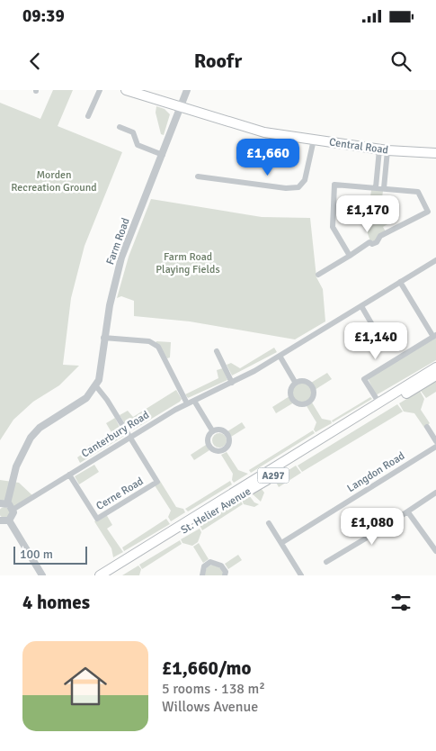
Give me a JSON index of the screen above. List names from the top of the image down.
{
  "streets": {
    "main road": ["Central Road", "A297", "St. Helier Avenue"],
    "street": [
      "Farm Road",
      "Canterbury Road",
      "Langdon Road",
      "Cerne Road"
    ]
  },
  "crossings": [
    ["Central Road", "Farm Road"],
    ["Canterbury Road", "Cerne Road"]
  ],
  "parks": ["Morden Recreation Ground", "Farm Road Playing Fields"],
  "scale_bar": "100 m",
  "page": {
    "status": "09:39",
    "header": "Roofr",
    "price": [
      "£1,660",
      "£1,170",
      "£1,140",
      "£1,080"
    ],
    "scale": "100 m",
    "heading": "4 homes",
    "list": [
      {
        "name": "£1,660/mo",
        "note": "5 rooms · 138 m² · Willows Avenue"
      }
    ]
  }
}
